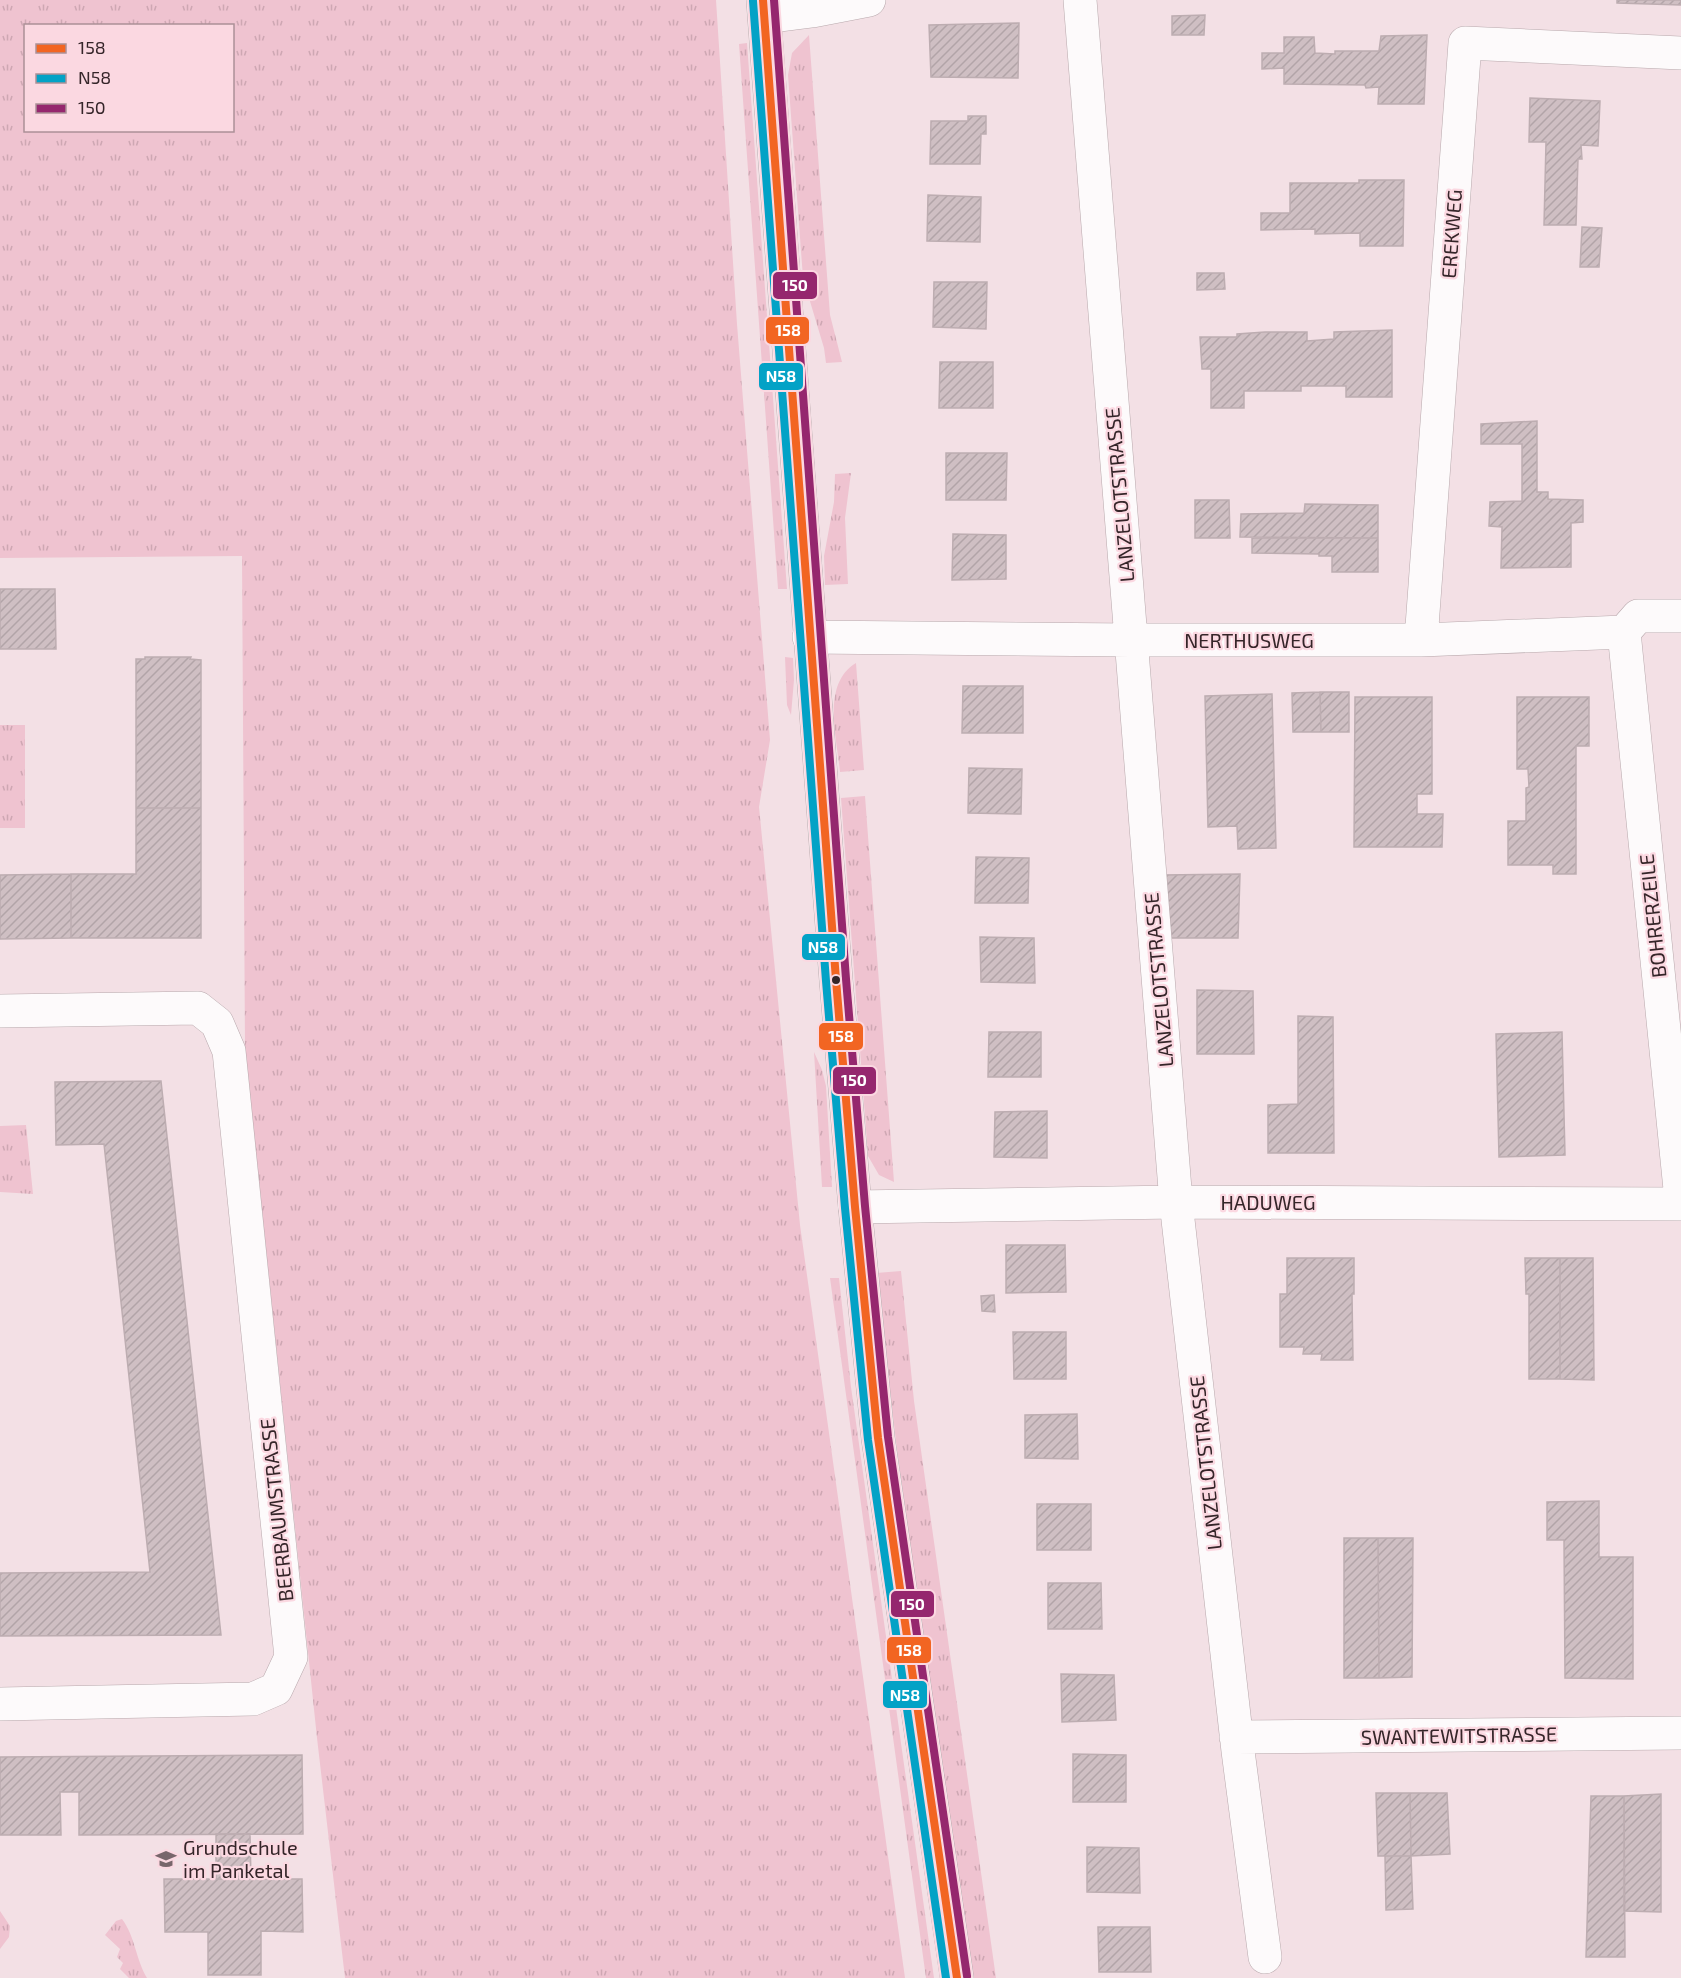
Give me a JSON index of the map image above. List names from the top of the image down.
{
  "streets": {
    "street": [
      "EREKWEG",
      "LANZELOTSTRASSE",
      "NERTHUSWEG",
      "BOHRERZEILE",
      "HADUWEG",
      "BEERBAUMSTRASSE",
      "SWANTEWITSTRASSE"
    ]
  },
  "crossings": [
    ["EREKWEG", "NERTHUSWEG"],
    ["LANZELOTSTRASSE", "NERTHUSWEG"],
    ["LANZELOTSTRASSE", "HADUWEG"],
    ["LANZELOTSTRASSE", "SWANTEWITSTRASSE"],
    ["NERTHUSWEG", "BOHRERZEILE"]
  ],
  "places": {
    "school or university": ["Grundschule im Panketal"]
  },
  "lines": ["transit line 158", "transit line 150", "transit line N58"],
  "legend": ["158", "N58", "150"]
}
